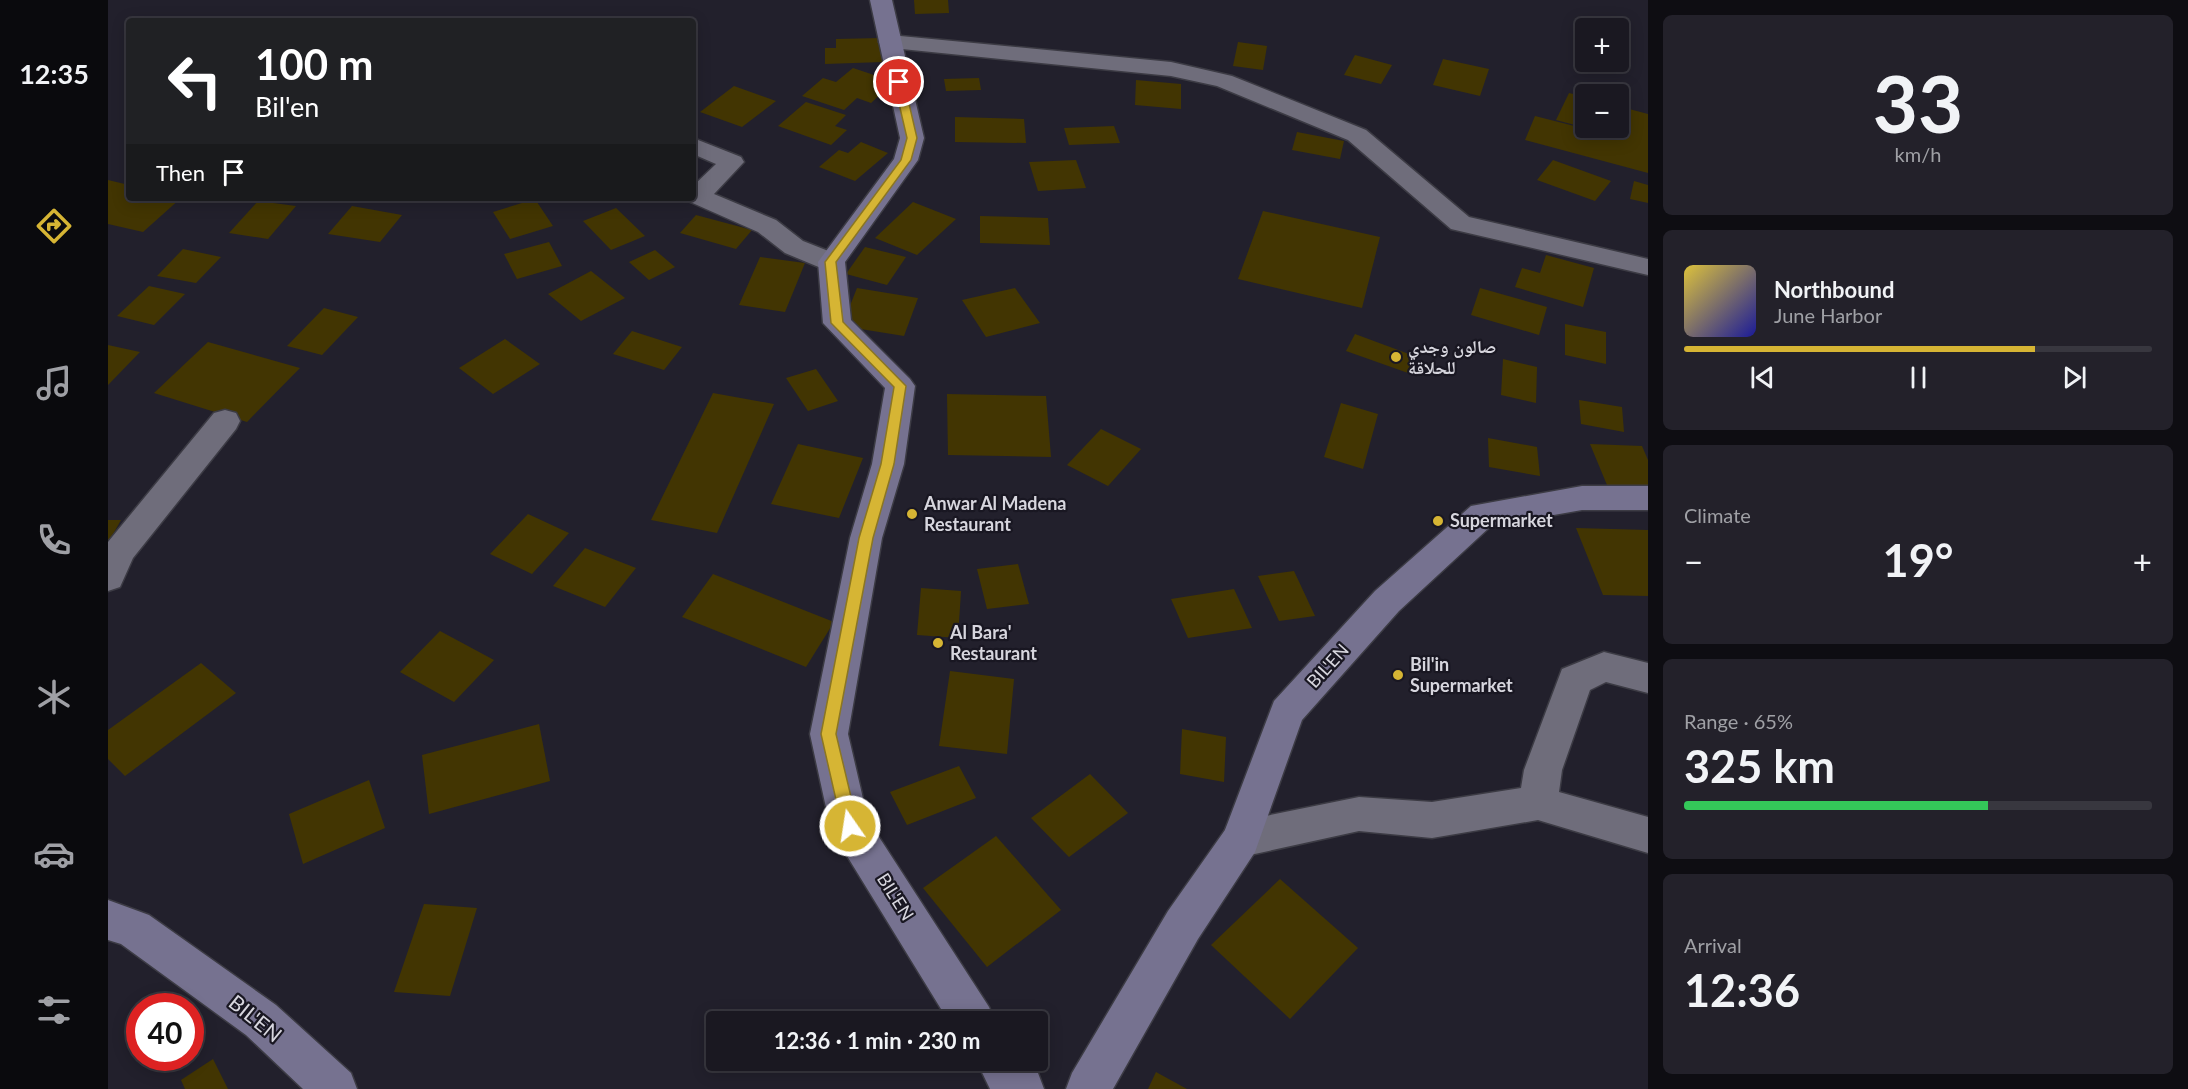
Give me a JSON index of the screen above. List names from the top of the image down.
{
  "streets": {
    "street": ["BIL'EN"]
  },
  "places": [
    "صالون وجدي للحلاقة",
    "Anwar Al Madena Restaurant",
    "Supermarket",
    "Al Bara' Restaurant",
    "Bil'in Supermarket"
  ],
  "page": {
    "tabs": "12:35",
    "tile": [
      ["33", "km/h"],
      "Climate",
      ["Range · 65%", "325 km"],
      ["Arrival", "12:36"]
    ],
    "map_buttons": ["+", "−"],
    "turn": ["100 m", "Bil'en"],
    "then": "Then",
    "song": ["Northbound", "June Harbor"],
    "heat": ["−", "19°", "+"],
    "limit": "40",
    "trip": "12:36 · 1 min · 230 m"
  }
}
